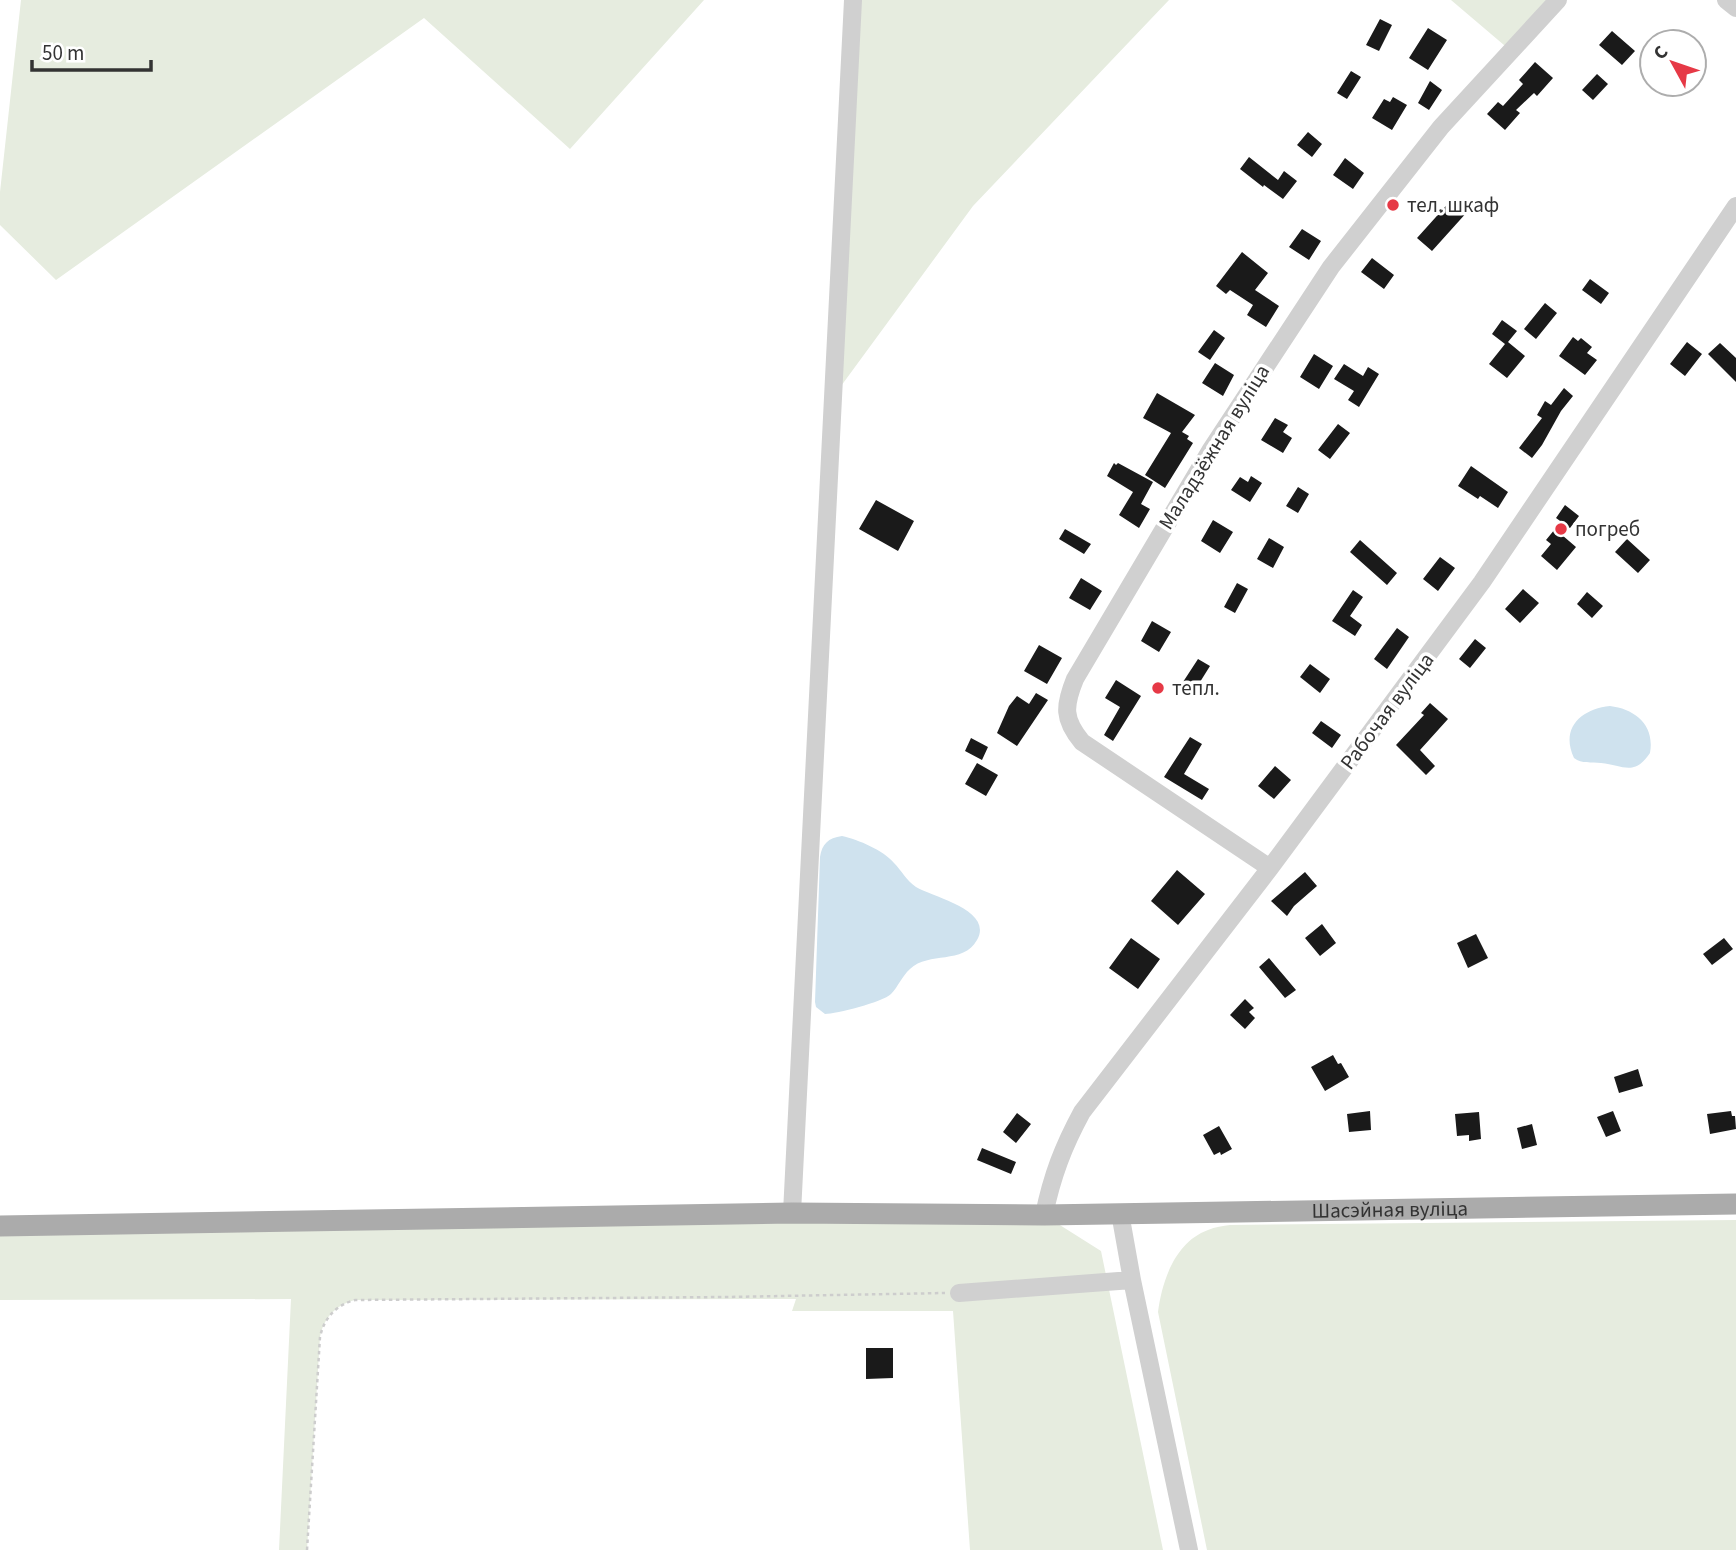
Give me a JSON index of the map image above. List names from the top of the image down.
{
  "streets": {
    "main road": ["Шасэйная вуліца"],
    "street": ["Маладзёжная вуліца", "Рабочая вуліца"]
  },
  "crossings": [
    ["Маладзёжная вуліца", "Рабочая вуліца"],
    ["Рабочая вуліца", "Шасэйная вуліца"]
  ],
  "places": ["тел. шкаф", "погреб", "тепл."],
  "scale_bar": "50 m",
  "north": "top left"
}
